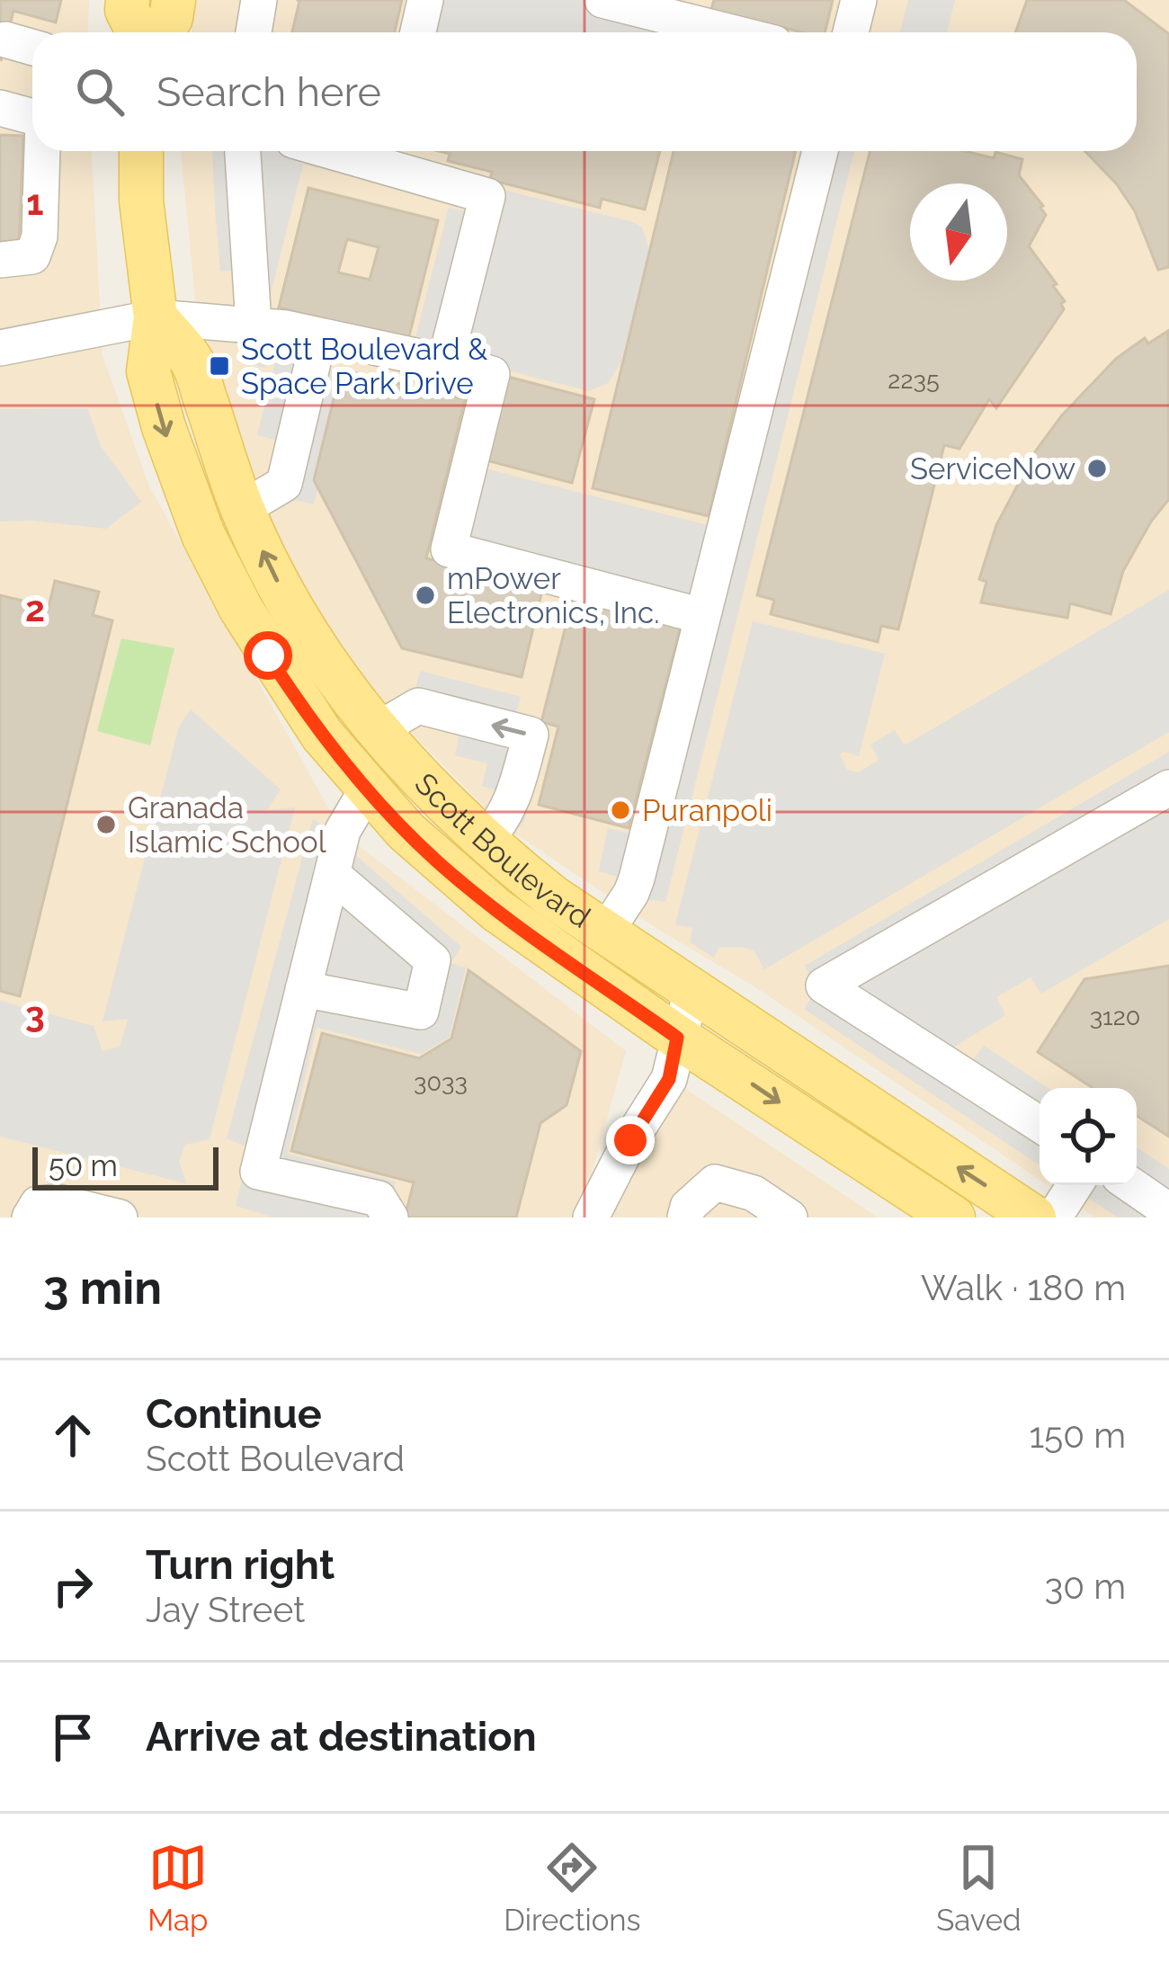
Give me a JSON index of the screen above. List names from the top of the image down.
{
  "streets": {
    "main road": ["Scott Boulevard"]
  },
  "places": {
    "transit": ["Scott Boulevard & Space Park Drive"],
    "other": [
      "ServiceNow",
      "mPower Electronics, Inc.",
      "Puranpoli",
      "Granada Islamic School"
    ]
  },
  "house_numbers": ["2235", "3120", "3033"],
  "scale_bar": "50 m",
  "north": "bottom",
  "page": {
    "search": "Search here",
    "scale": "50 m",
    "heading": ["3 min", "Walk · 180 m"],
    "list": [
      ["Continue", "Scott Boulevard", "150 m"],
      ["Turn right", "Jay Street", "30 m"],
      "Arrive at destination"
    ],
    "nav": ["Map", "Directions", "Saved"]
  },
  "grid": {
    "rows": ["1", "2", "3"]
  }
}
